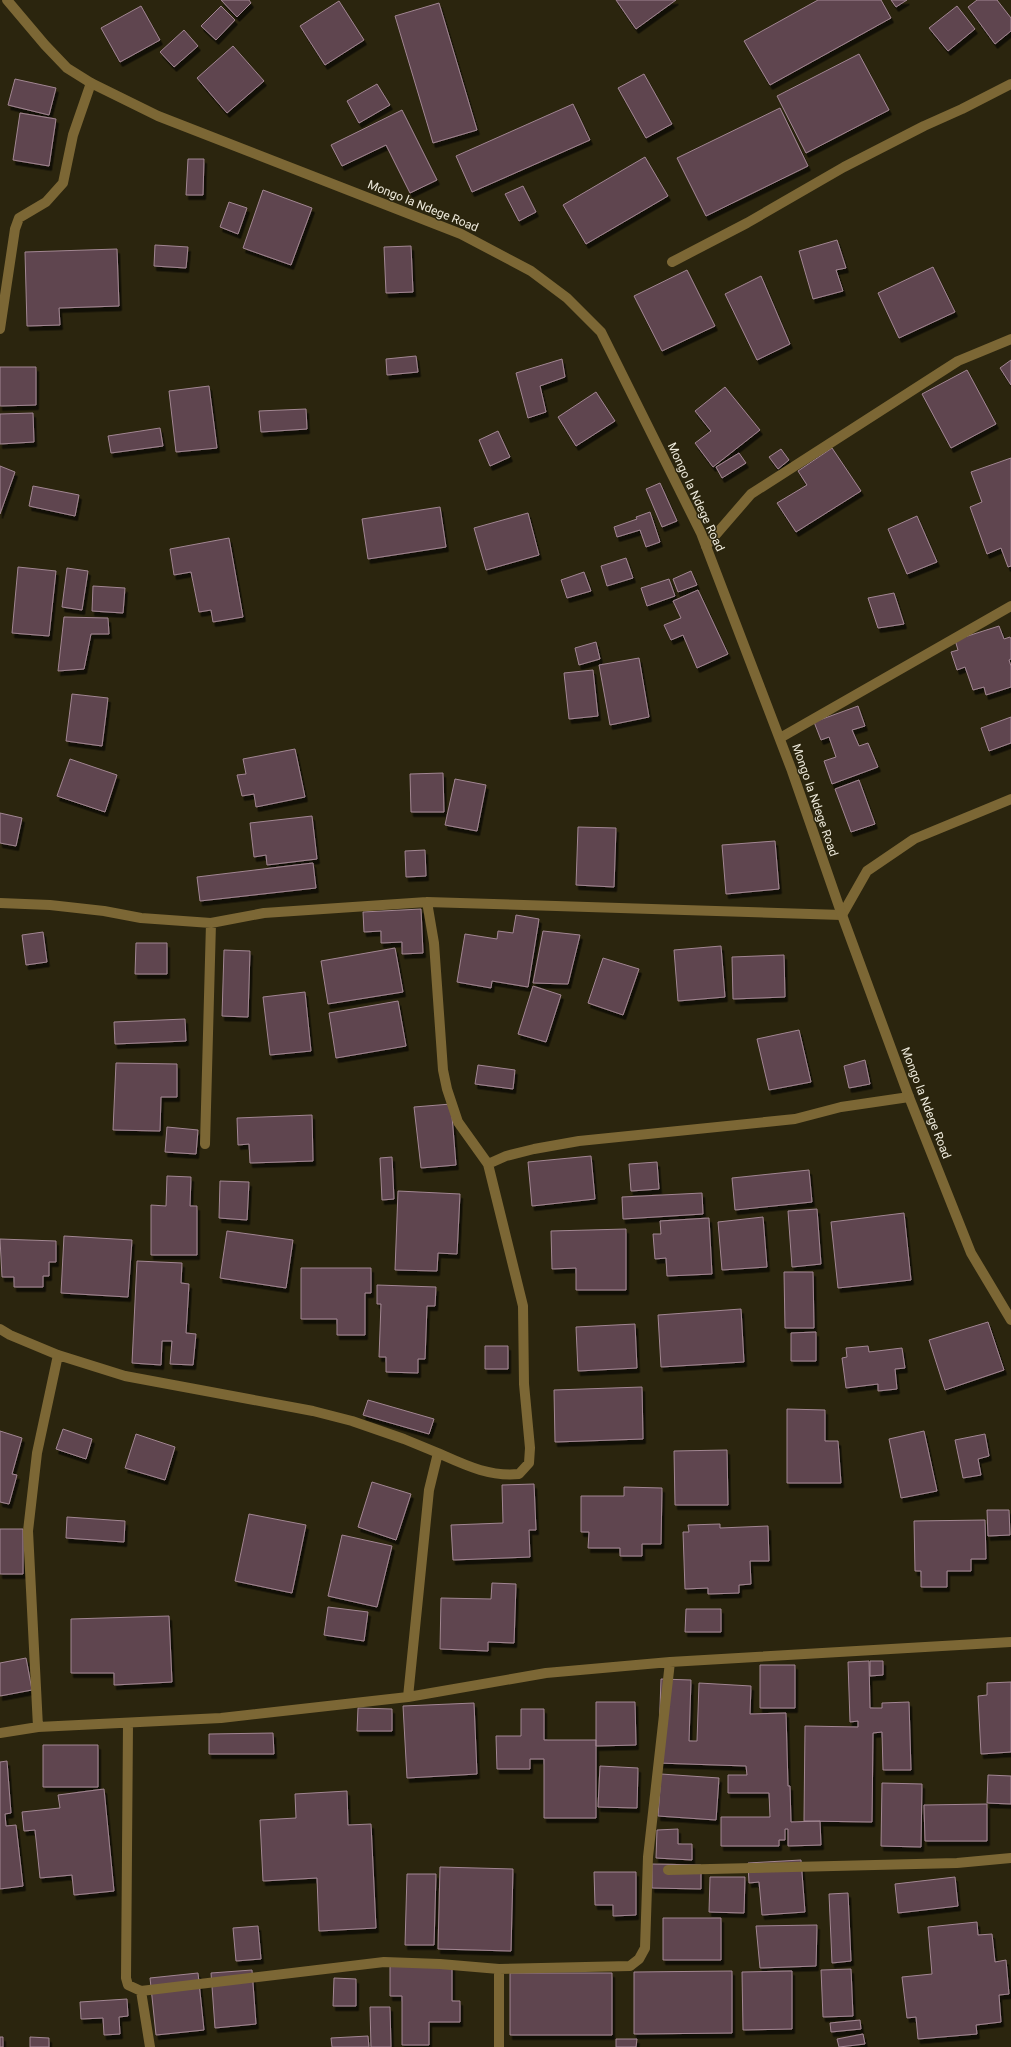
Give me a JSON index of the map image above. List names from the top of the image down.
{
  "streets": {
    "street": ["Mongo la Ndege Road"]
  }
}
